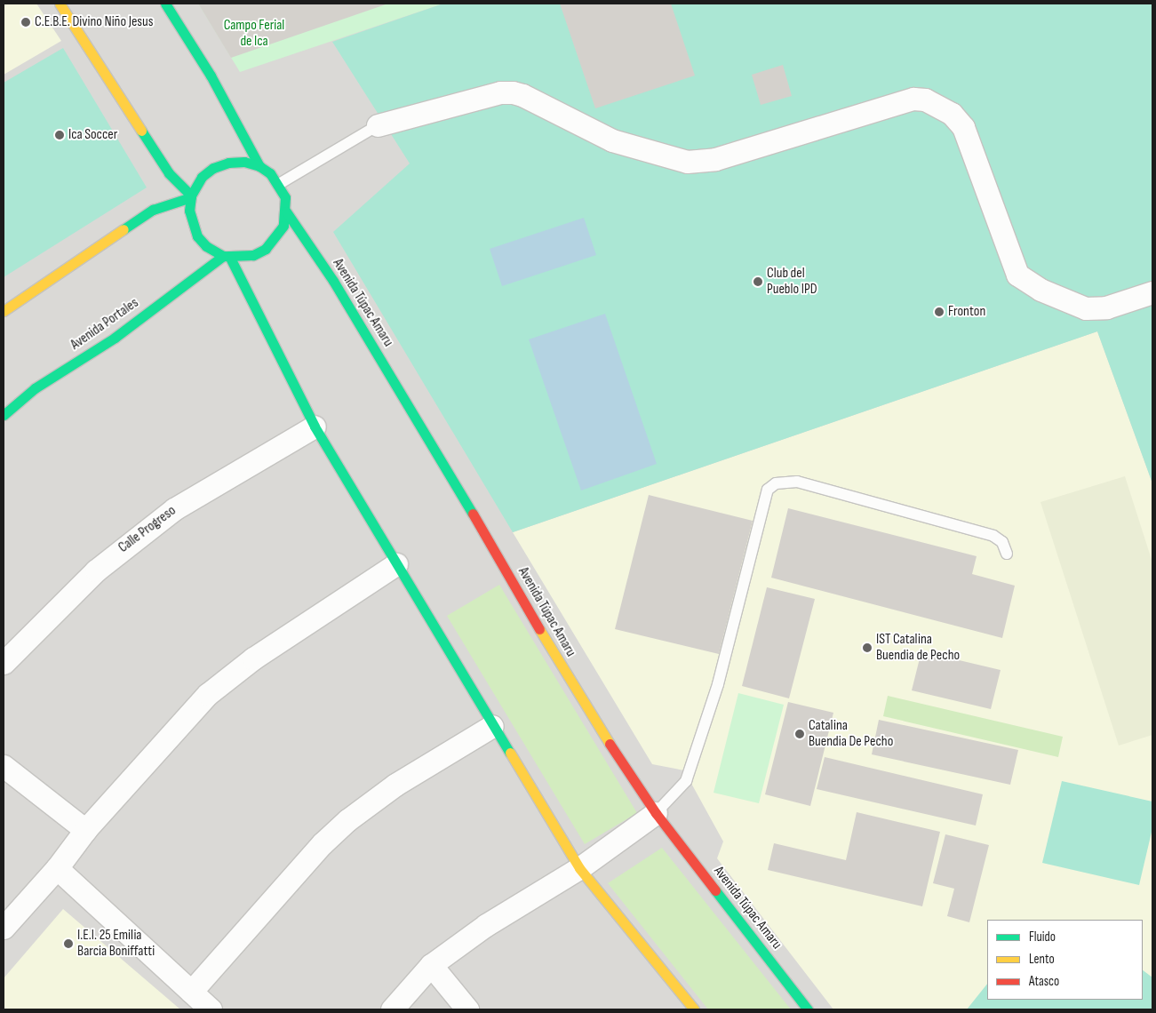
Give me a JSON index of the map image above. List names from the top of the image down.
{
  "streets": {
    "main road": ["Avenida Túpac Amaru", "Avenida Portales"],
    "street": ["Calle Progreso"]
  },
  "crossings": [
    ["Avenida Túpac Amaru", "Avenida Portales"]
  ],
  "parks": ["Campo Ferial de Ica"],
  "places": [
    "C.E.B.E. Divino Niño Jesus",
    "Ica Soccer",
    "Club del Pueblo IPD",
    "Fronton",
    "IST Catalina Buendia de Pecho",
    "Catalina Buendia De Pecho",
    "I.E.I. 25 Emilia Barcia Boniffatti"
  ],
  "legend": ["Fluido", "Lento", "Atasco"]
}
